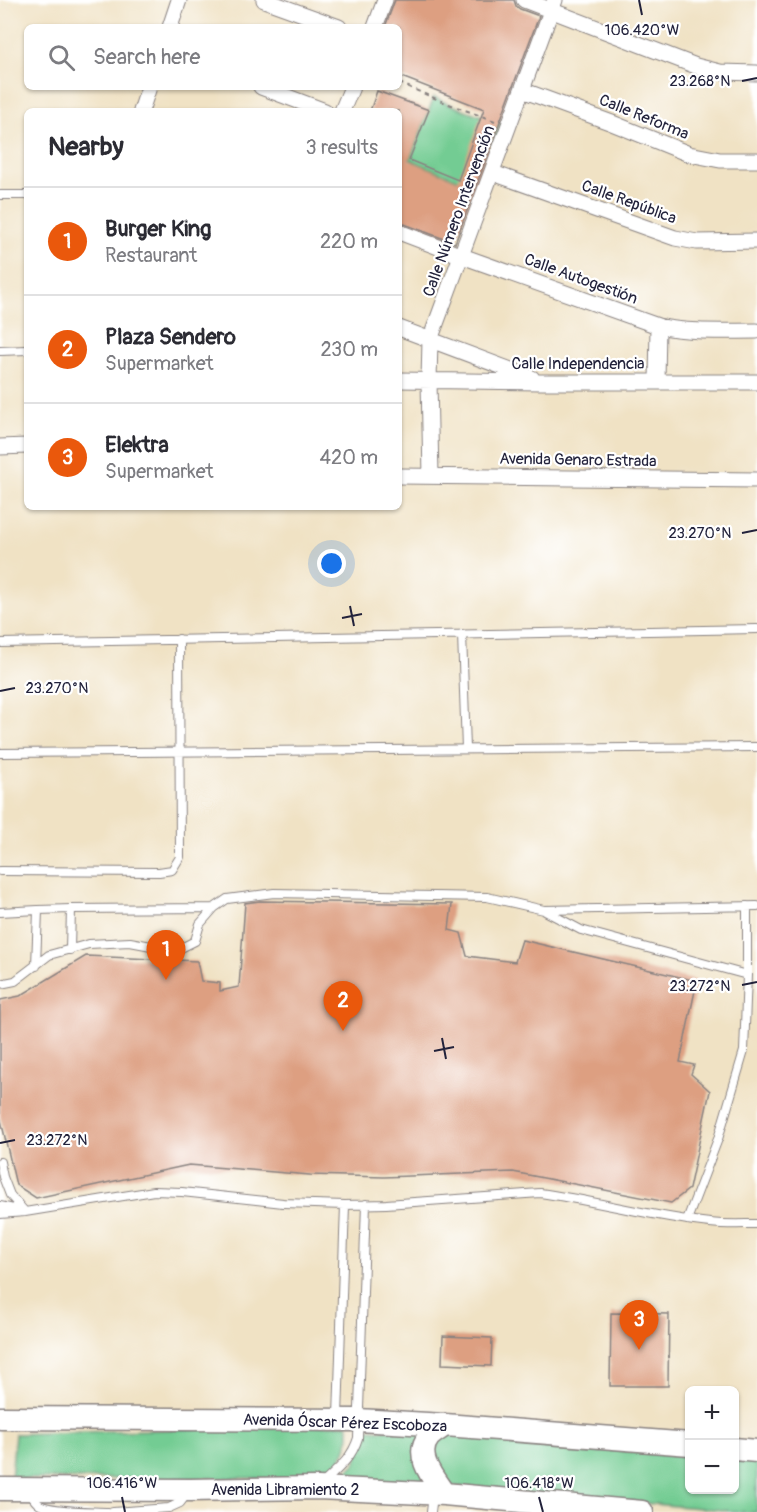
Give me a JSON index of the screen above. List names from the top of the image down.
{
  "streets": {
    "main road": ["Avenida Óscar Pérez Escoboza", "Avenida Libramiento 2"],
    "street": [
      "Calle Reforma",
      "Calle República",
      "Calle Número Intervención",
      "Calle Autogestión",
      "Calle Independencia",
      "Avenida Genaro Estrada"
    ]
  },
  "crossings": [
    ["Calle Reforma", "Calle Número Intervención"],
    ["Calle República", "Calle Número Intervención"],
    ["Calle Número Intervención", "Calle Autogestión"],
    ["Calle Número Intervención", "Calle Independencia"],
    ["Calle Número Intervención", "Avenida Genaro Estrada"]
  ],
  "page": {
    "search": "Search here",
    "heading": ["Nearby", "3 results"],
    "list": [
      {
        "mark": "1",
        "name": "Burger King",
        "note": "Restaurant",
        "value": "220 m"
      },
      {
        "mark": "2",
        "name": "Plaza Sendero",
        "note": "Supermarket",
        "value": "230 m"
      },
      {
        "mark": "3",
        "name": "Elektra",
        "note": "Supermarket",
        "value": "420 m"
      }
    ],
    "pins": ["1", "2", "3"],
    "map_buttons": ["+", "−"]
  },
  "coordinates": [
    "106.420°W",
    "23.268°N",
    "23.270°N",
    "23.272°N",
    "106.416°W",
    "106.418°W"
  ]
}
